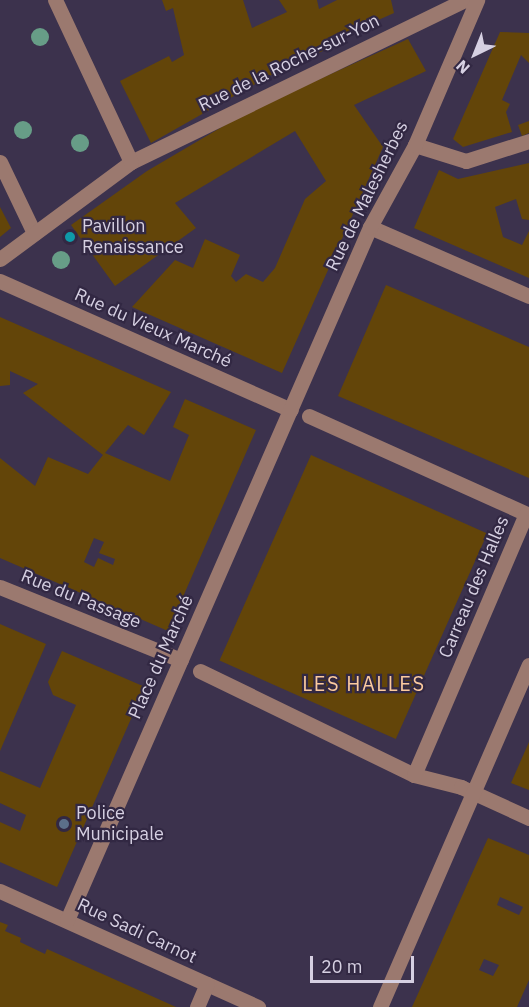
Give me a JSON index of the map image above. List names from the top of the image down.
{
  "streets": {
    "street": [
      "Rue de la Roche-sur-Yon",
      "Rue de Malesherbes",
      "Rue du Vieux Marché",
      "Carreau des Halles",
      "Rue du Passage",
      "Place du Marché",
      "Rue Sadi Carnot"
    ]
  },
  "crossings": [
    ["Rue de Malesherbes", "Rue du Vieux Marché"],
    ["Rue de Malesherbes", "Place du Marché"],
    ["Rue du Vieux Marché", "Place du Marché"],
    ["Rue du Passage", "Place du Marché"],
    ["Place du Marché", "Rue Sadi Carnot"]
  ],
  "districts": ["LES HALLES"],
  "places": ["Pavillon Renaissance", "Police Municipale"],
  "scale_bar": "20 m",
  "north": "bottom left"
}
